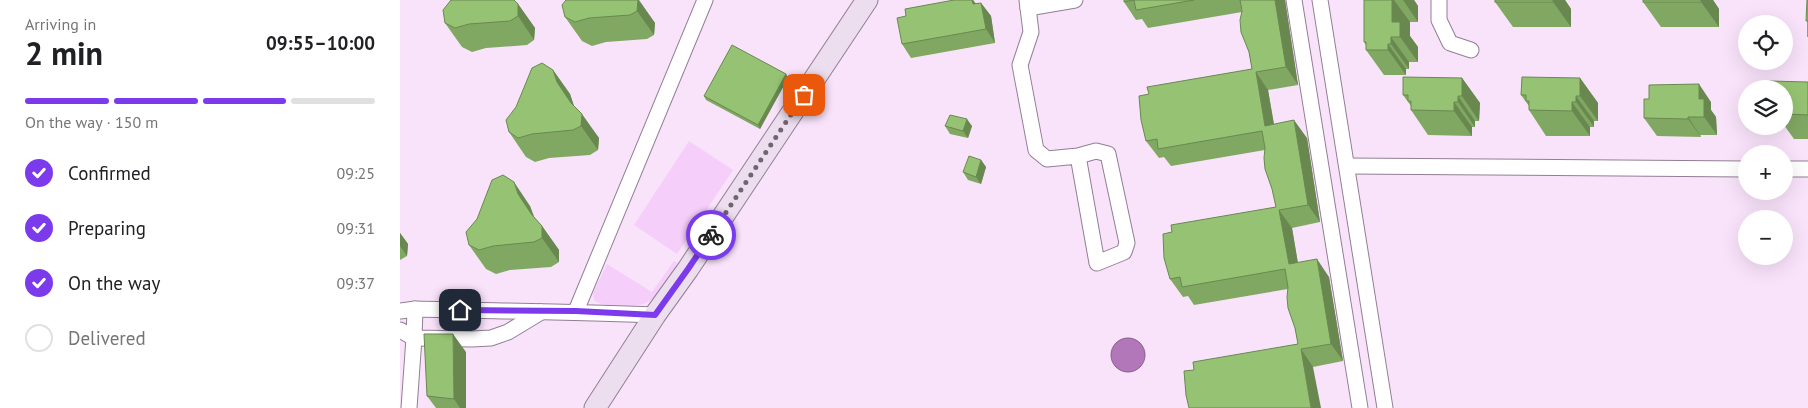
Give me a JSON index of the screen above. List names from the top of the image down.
{
  "page": {
    "heading": ["2 min", "Arriving in", "09:55–10:00"],
    "map_buttons": ["+", "−"],
    "bar": "On the way · 150 m",
    "list": [
      ["Confirmed", "09:25"],
      ["Preparing", "09:31"],
      ["On the way", "09:37"],
      "Delivered"
    ]
  }
}
